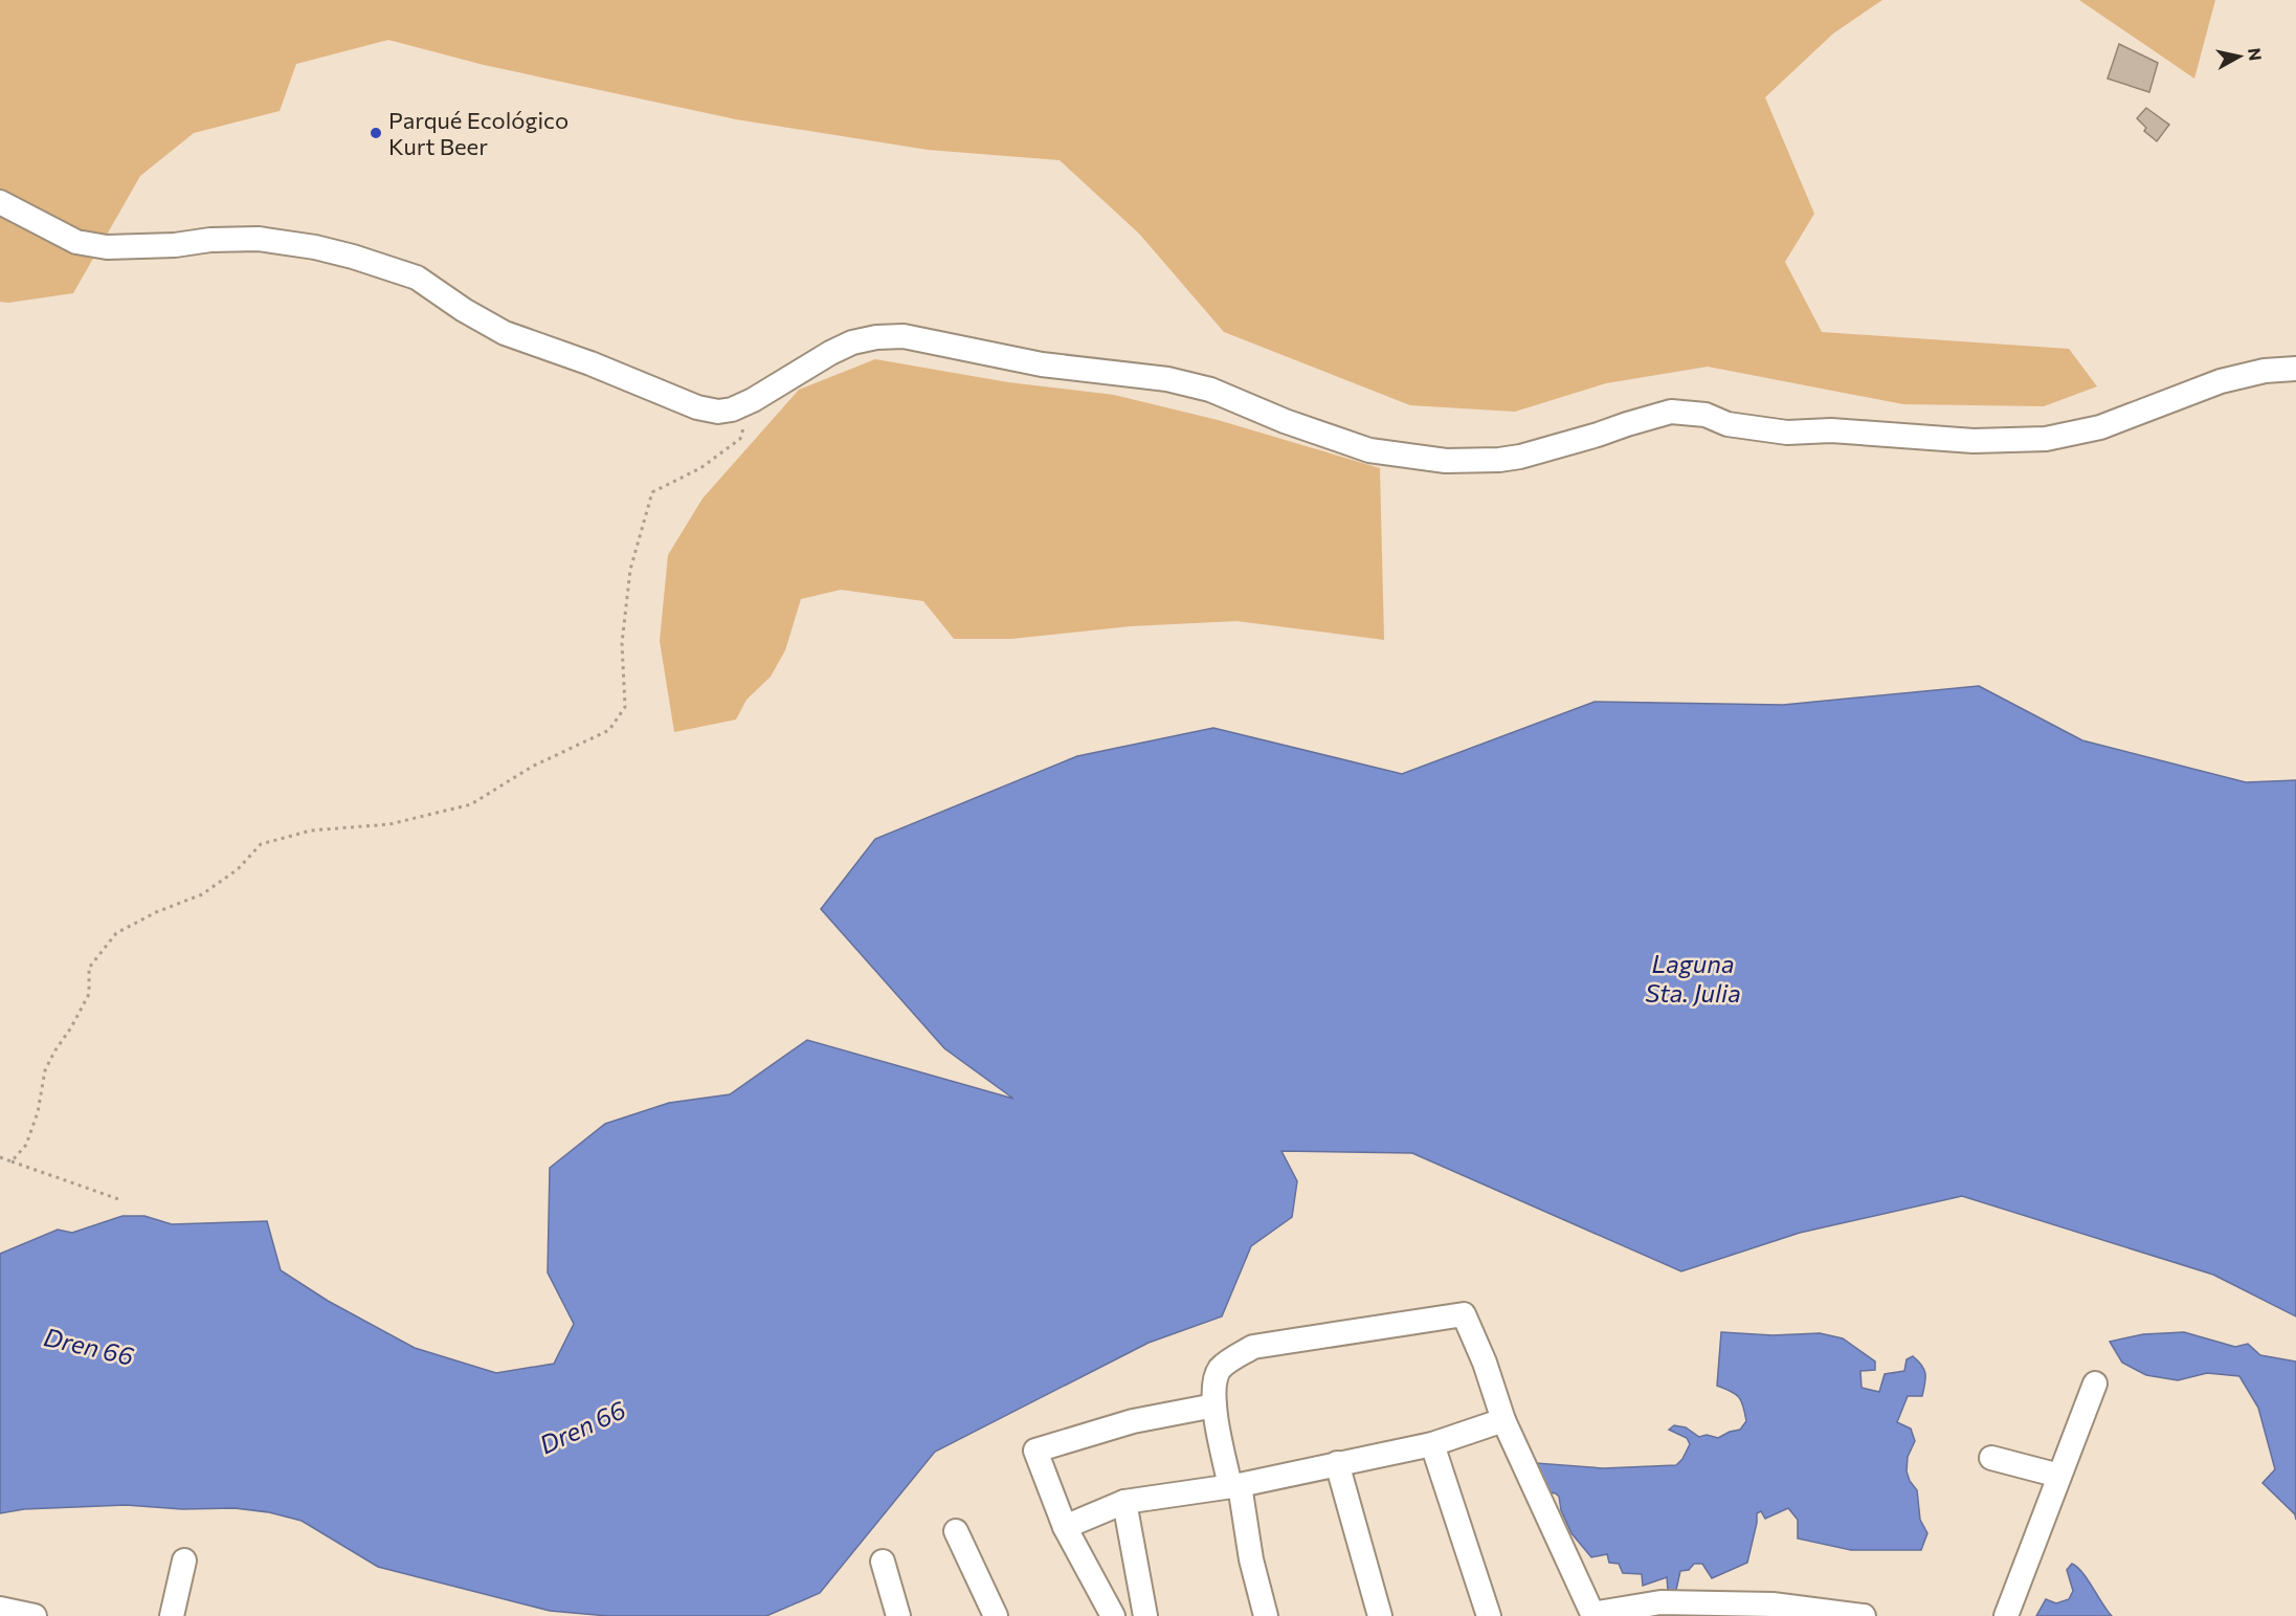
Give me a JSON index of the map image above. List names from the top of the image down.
{
  "water": ["Laguna Sta. Julia", "Dren 66"],
  "places": ["Parqué Ecológico Kurt Beer"],
  "north": "right"
}
